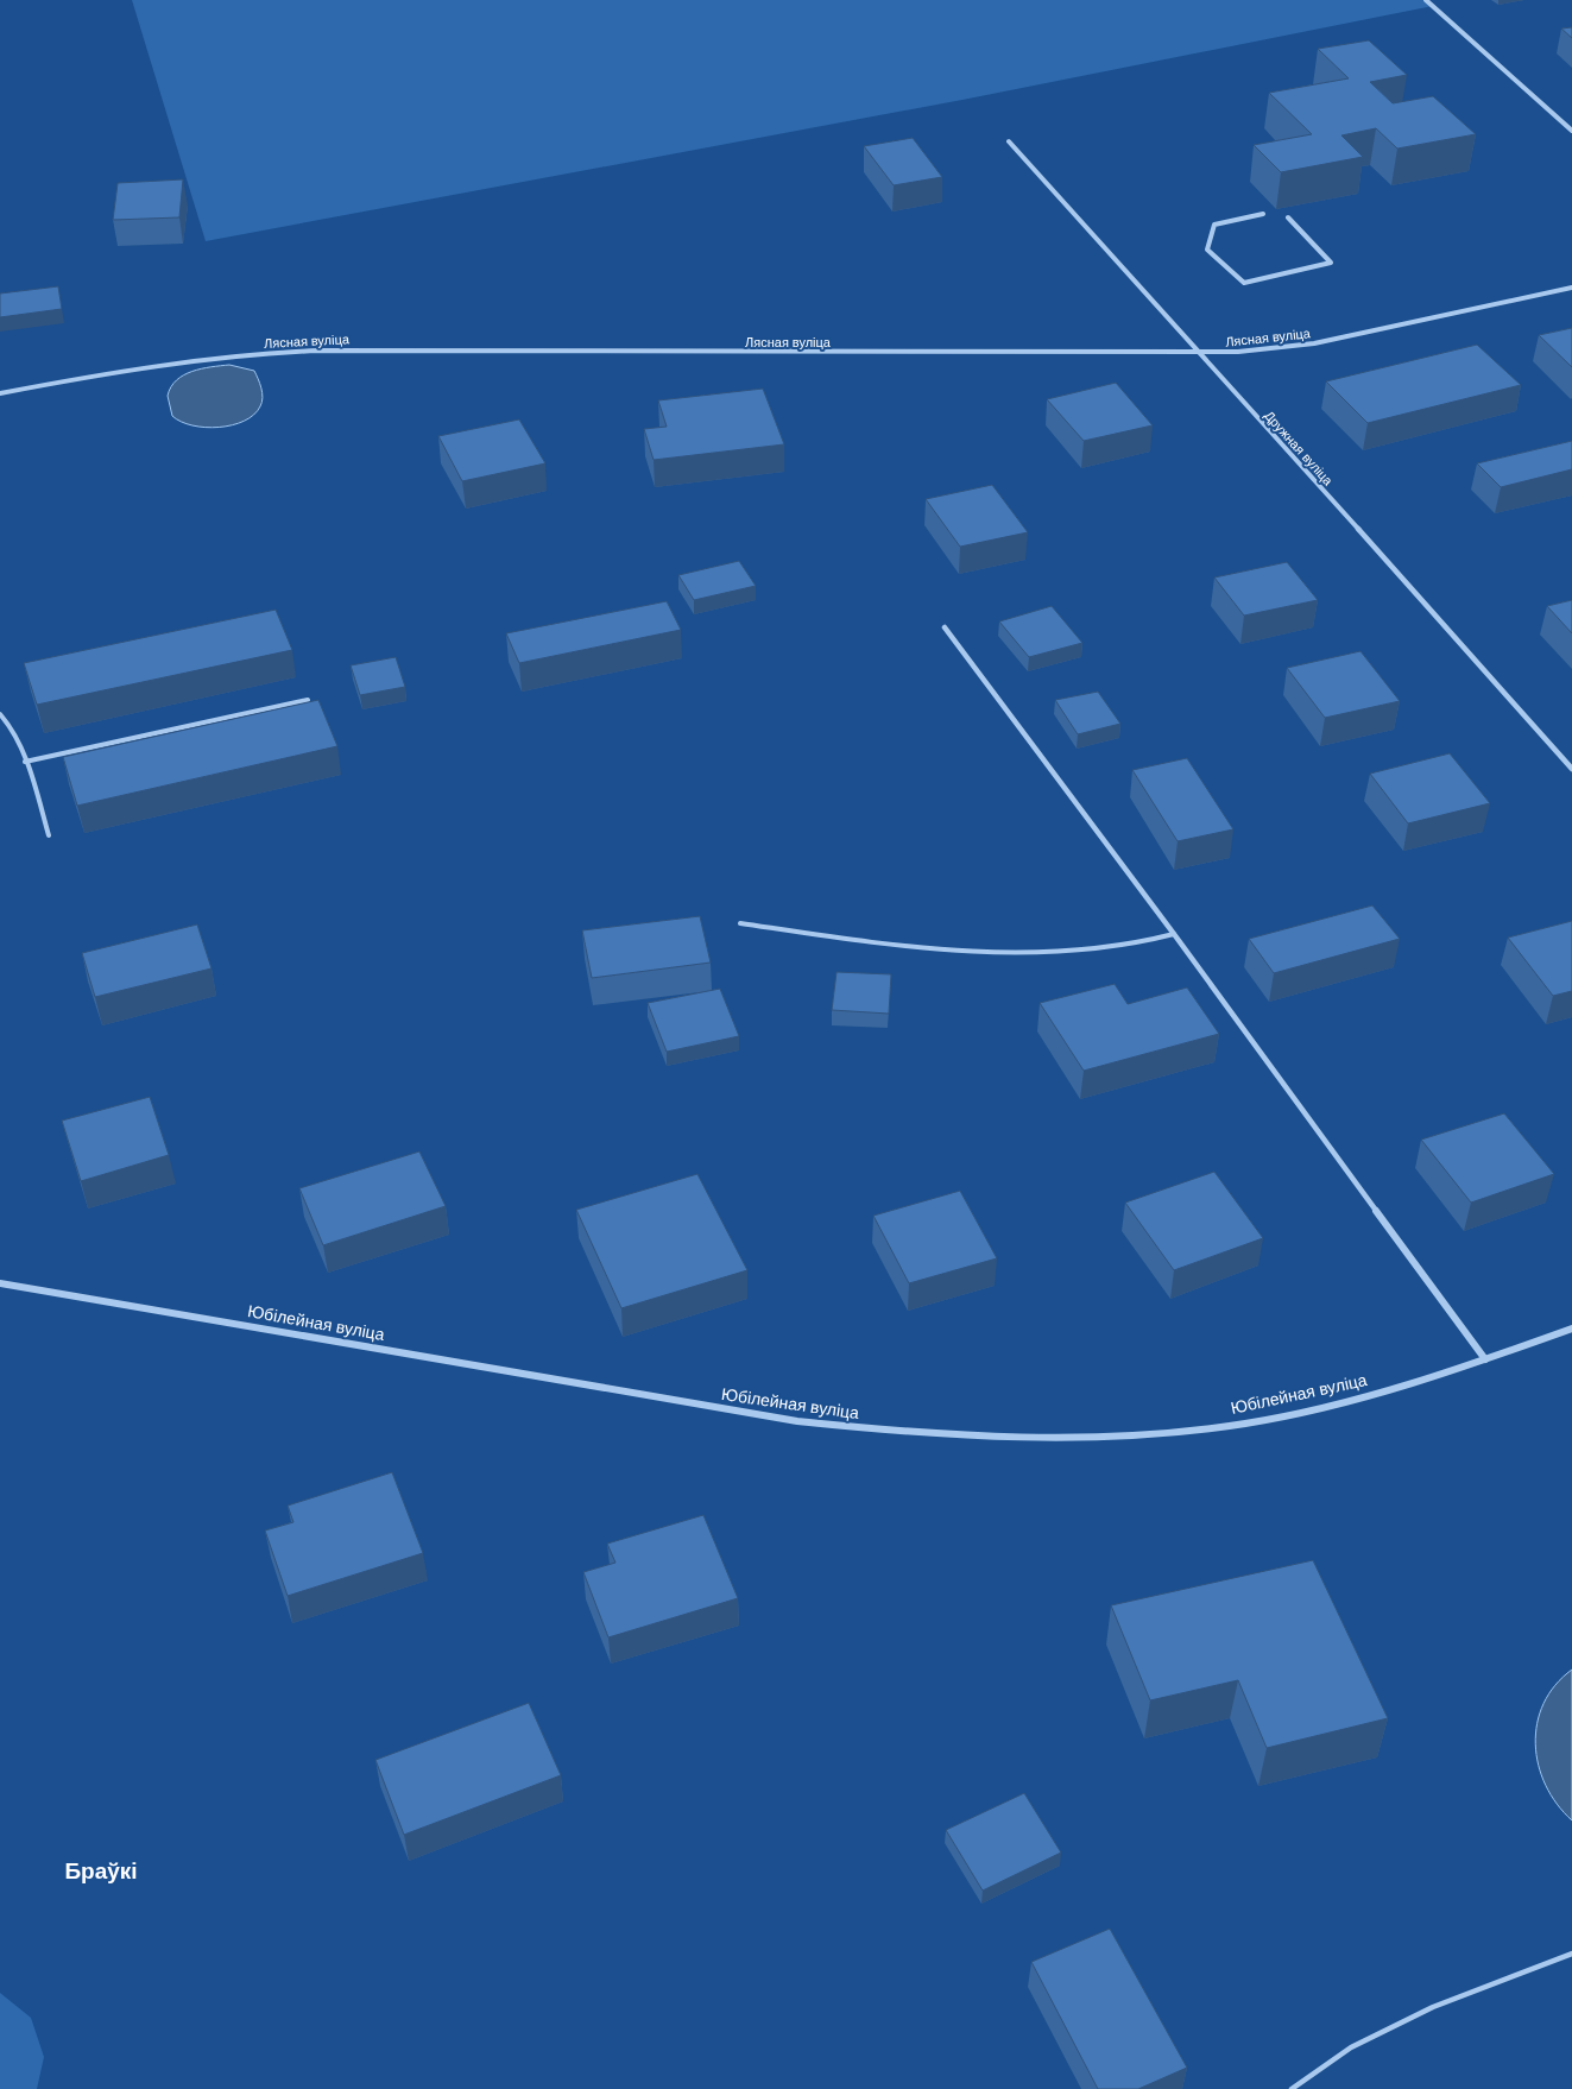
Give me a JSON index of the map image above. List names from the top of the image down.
{
  "streets": {
    "street": ["Лясная вуліца", "Дружная вуліца", "Юбілейная вуліца"]
  },
  "crossings": [
    ["Лясная вуліца", "Дружная вуліца"]
  ],
  "districts": ["Браўкі"]
}
